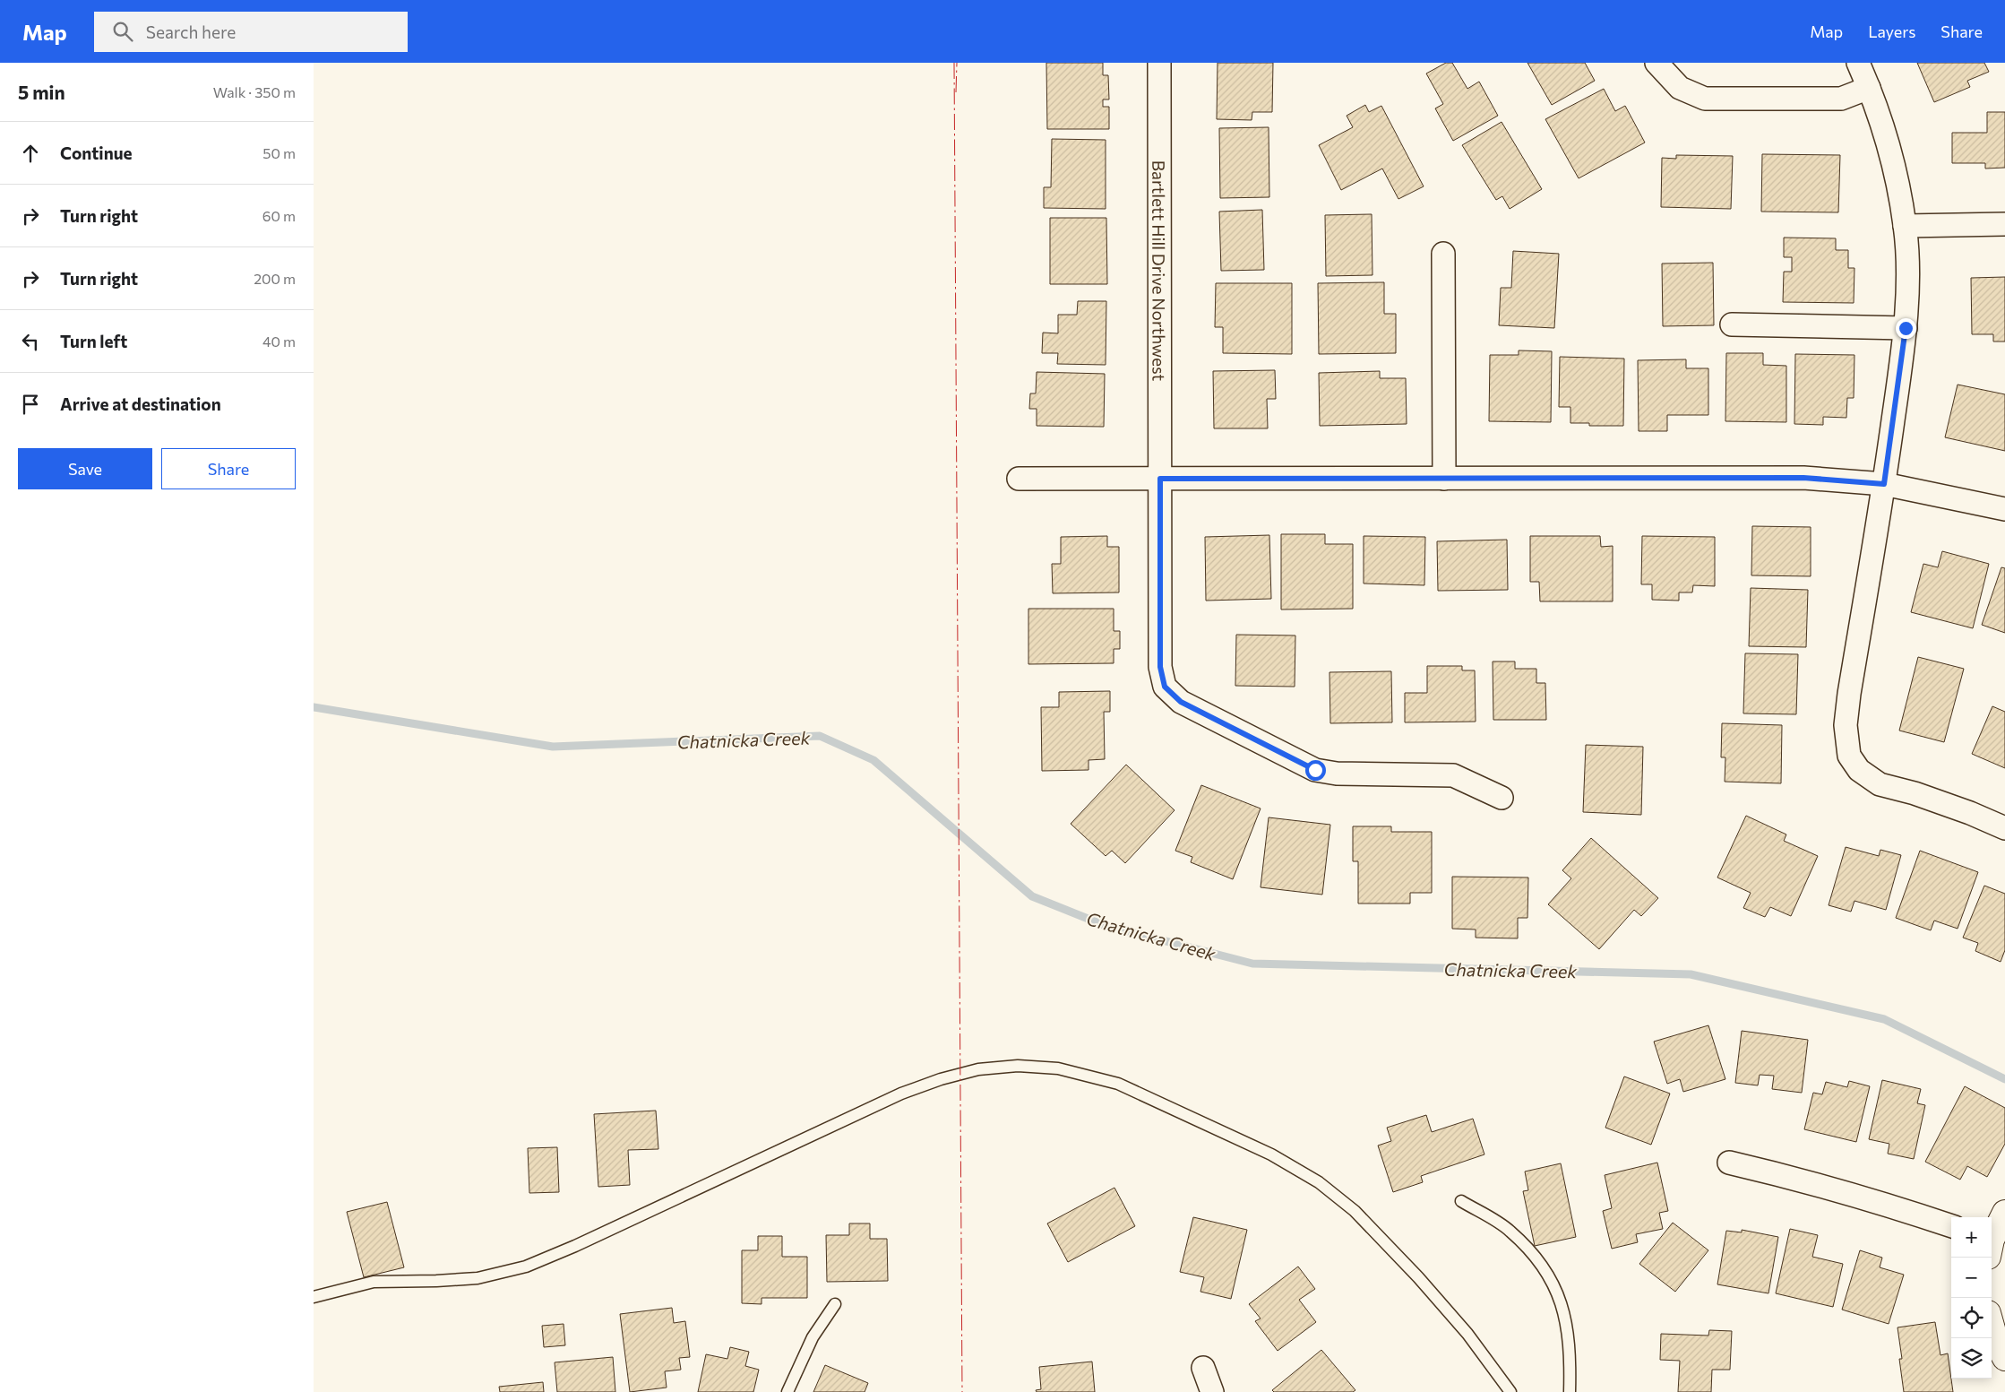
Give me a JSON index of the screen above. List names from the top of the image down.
{
  "streets": {
    "street": ["Bartlett Hill Drive Northwest"]
  },
  "water": ["Chatnicka Creek"],
  "page": {
    "header": "Map",
    "search": "Search here",
    "nav": ["Map", "Layers", "Share"],
    "heading": ["5 min", "Walk · 350 m"],
    "list": [
      ["Continue", "50 m"],
      ["Turn right", "60 m"],
      ["Turn right", "200 m"],
      ["Turn left", "40 m"],
      "Arrive at destination"
    ],
    "buttons": ["Save", "Share"],
    "map_buttons": ["+", "−"]
  }
}
